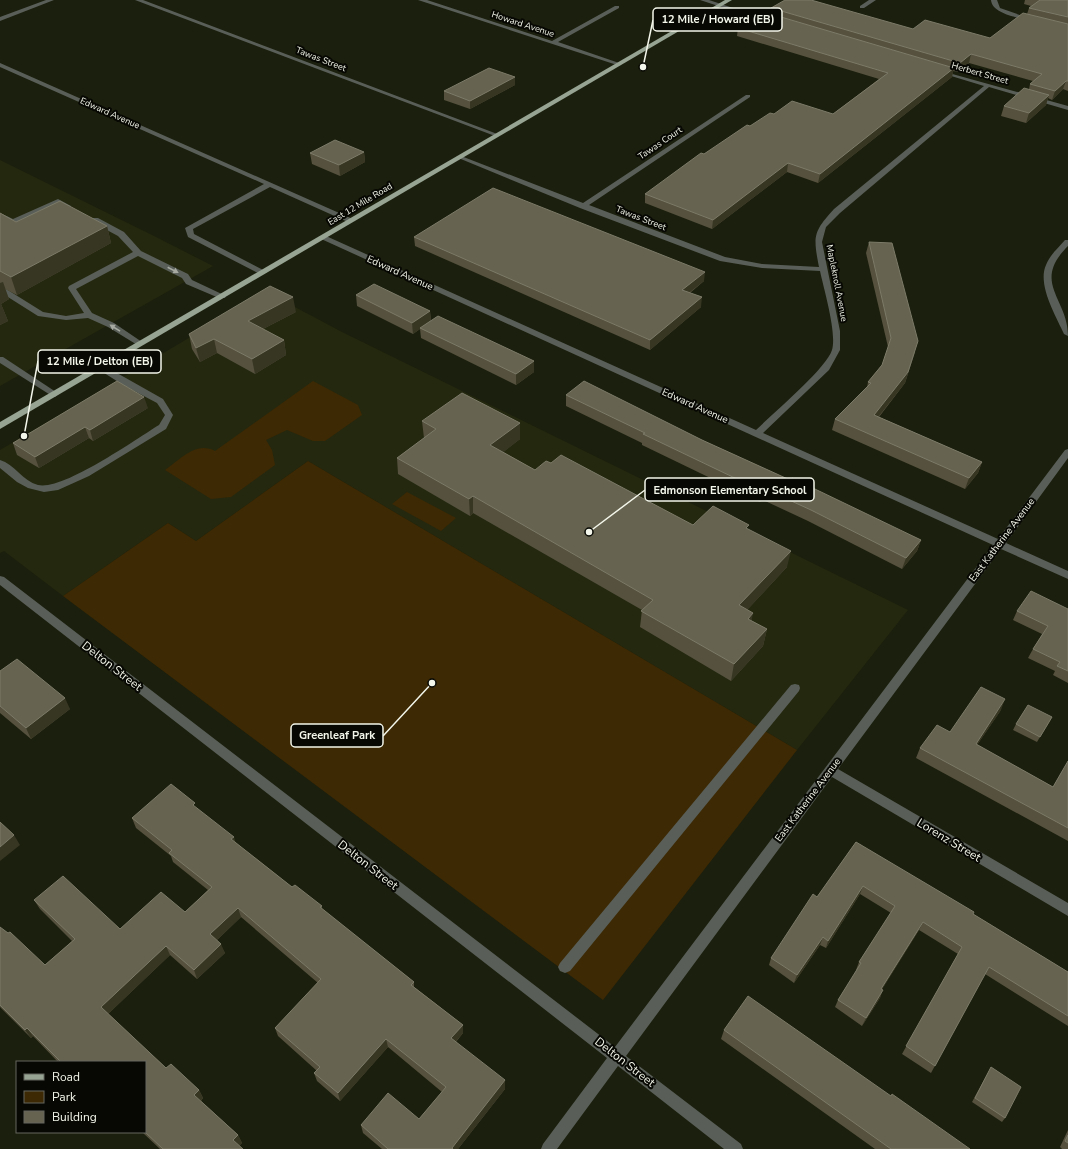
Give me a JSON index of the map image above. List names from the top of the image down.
{
  "streets": {
    "main road": ["East 12 Mile Road"],
    "street": [
      "Howard Avenue",
      "Tawas Street",
      "Herbert Street",
      "Edward Avenue",
      "Tawas Court",
      "Mapleknoll Avenue",
      "East Katherine Avenue",
      "Delton Street",
      "Lorenz Street"
    ]
  },
  "crossings": [
    ["Howard Avenue", "East 12 Mile Road"],
    ["Tawas Street", "Tawas Court"],
    ["Tawas Street", "East 12 Mile Road"],
    ["Tawas Street", "Mapleknoll Avenue"],
    ["Herbert Street", "Mapleknoll Avenue"],
    ["Edward Avenue", "East 12 Mile Road"],
    ["Edward Avenue", "Mapleknoll Avenue"],
    ["Edward Avenue", "East Katherine Avenue"],
    ["East Katherine Avenue", "Delton Street"],
    ["East Katherine Avenue", "Lorenz Street"]
  ],
  "places": [
    "12 Mile / Howard (EB)",
    "12 Mile / Delton (EB)",
    "Edmonson Elementary School",
    "Greenleaf Park"
  ],
  "legend": ["Road", "Park", "Building"]
}
